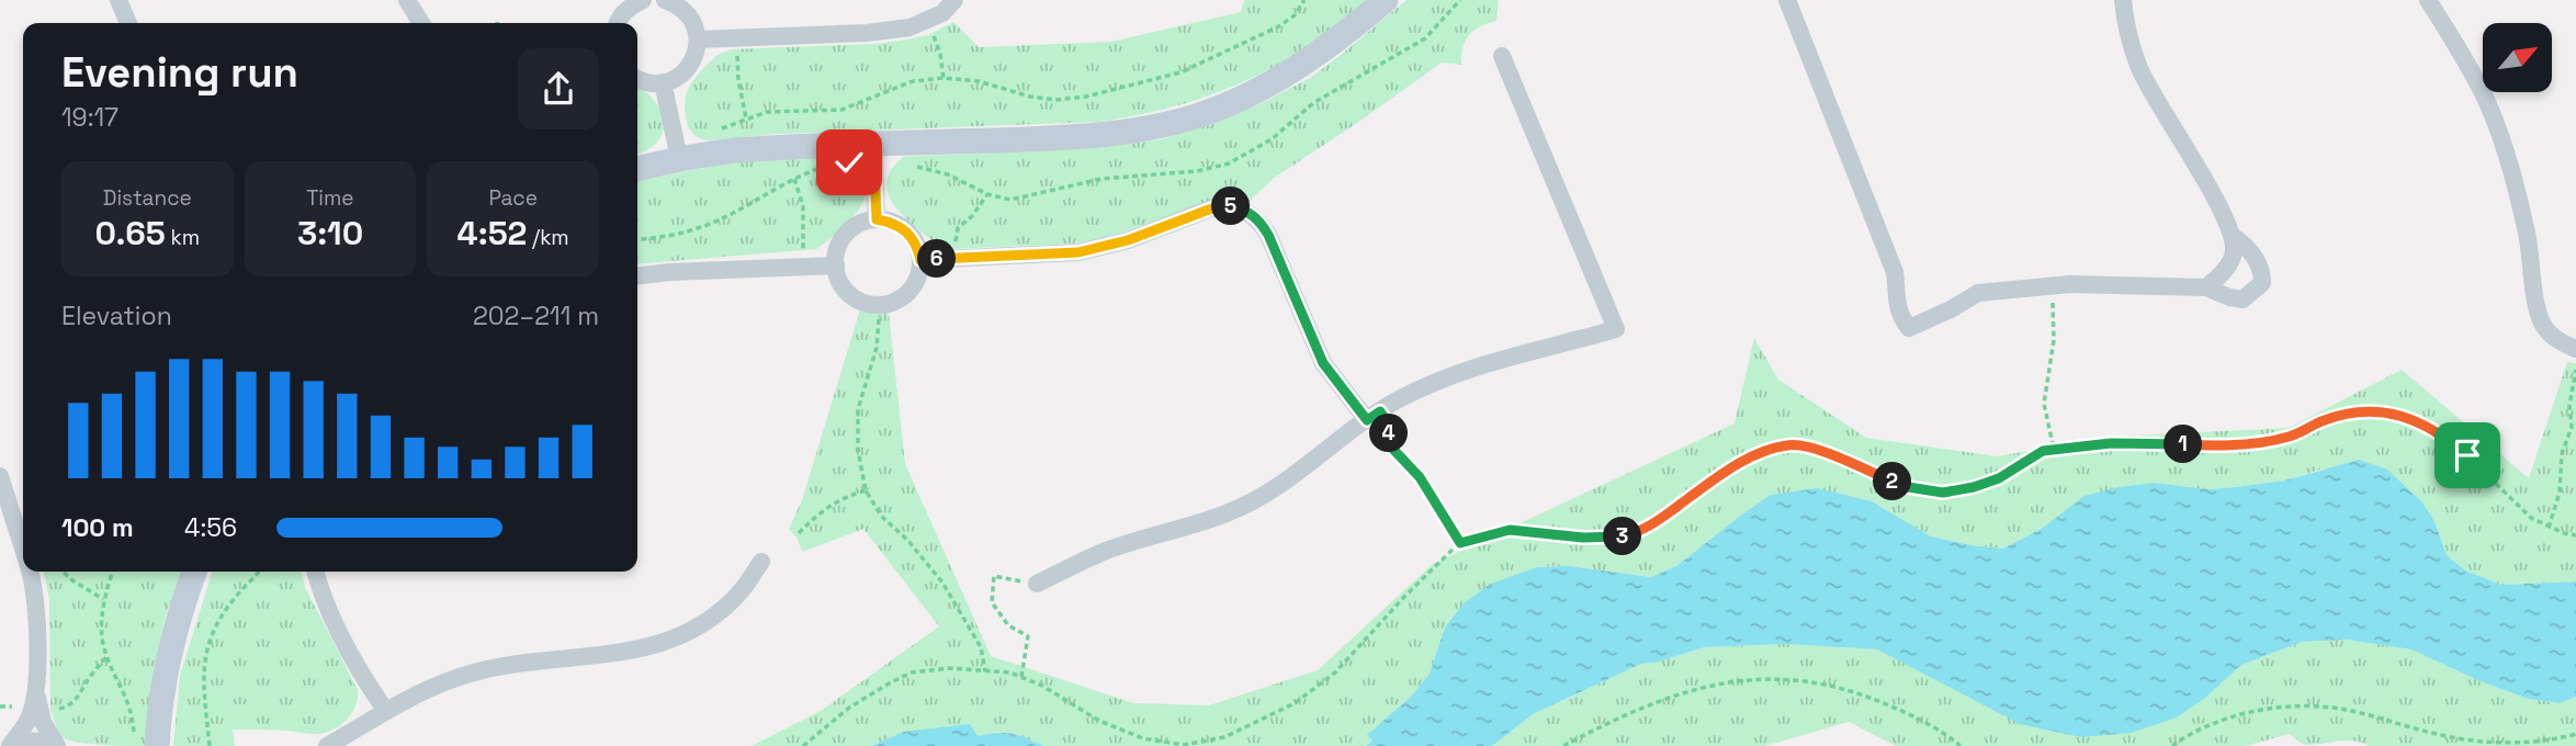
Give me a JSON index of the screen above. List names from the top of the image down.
{
  "north": "top right",
  "page": {
    "heading": ["Evening run", "19:17"],
    "stats": [
      ["Distance", "0.65 km"],
      ["Time", "3:10"],
      ["Pace", "4:52 /km"]
    ],
    "pins": [
      "5",
      "6",
      "4",
      "1",
      "2",
      "3"
    ],
    "chart": ["Elevation", "202–211 m"],
    "list": [
      {
        "name": "100 m",
        "note": "4:56"
      }
    ]
  }
}
